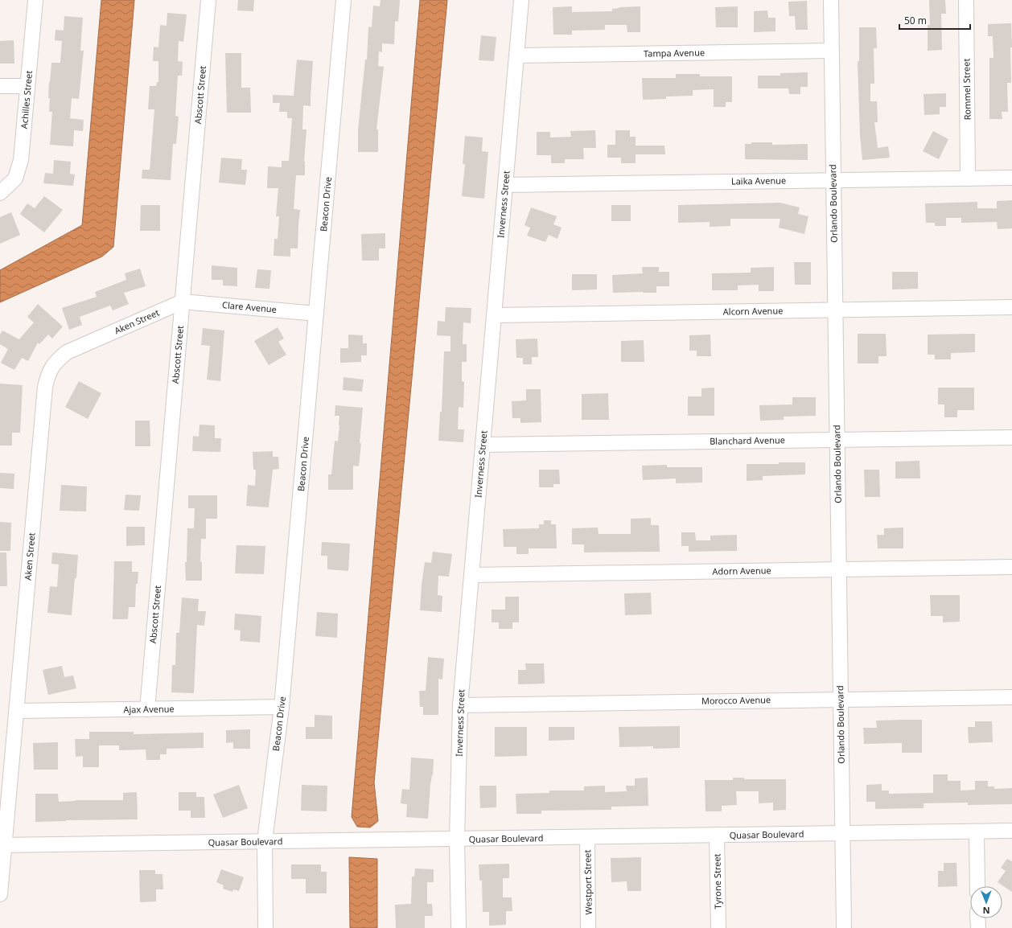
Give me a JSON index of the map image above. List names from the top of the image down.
{
  "streets": {
    "street": [
      "Tampa Avenue",
      "Rommel Street",
      "Abscott Street",
      "Achilles Street",
      "Laika Avenue",
      "Orlando Boulevard",
      "Beacon Drive",
      "Inverness Street",
      "Clare Avenue",
      "Alcorn Avenue",
      "Aken Street",
      "Blanchard Avenue",
      "Adorn Avenue",
      "Morocco Avenue",
      "Ajax Avenue",
      "Quasar Boulevard",
      "Tyrone Street",
      "Westport Street"
    ]
  },
  "crossings": [
    ["Tampa Avenue", "Orlando Boulevard"],
    ["Tampa Avenue", "Inverness Street"],
    ["Rommel Street", "Laika Avenue"],
    ["Abscott Street", "Clare Avenue"],
    ["Abscott Street", "Aken Street"],
    ["Abscott Street", "Ajax Avenue"],
    ["Laika Avenue", "Orlando Boulevard"],
    ["Laika Avenue", "Inverness Street"],
    ["Orlando Boulevard", "Alcorn Avenue"],
    ["Orlando Boulevard", "Blanchard Avenue"],
    ["Orlando Boulevard", "Adorn Avenue"],
    ["Orlando Boulevard", "Morocco Avenue"],
    ["Orlando Boulevard", "Quasar Boulevard"],
    ["Beacon Drive", "Clare Avenue"],
    ["Beacon Drive", "Ajax Avenue"],
    ["Beacon Drive", "Quasar Boulevard"],
    ["Inverness Street", "Alcorn Avenue"],
    ["Inverness Street", "Blanchard Avenue"],
    ["Inverness Street", "Adorn Avenue"],
    ["Inverness Street", "Morocco Avenue"],
    ["Inverness Street", "Quasar Boulevard"],
    ["Clare Avenue", "Aken Street"],
    ["Aken Street", "Ajax Avenue"],
    ["Aken Street", "Quasar Boulevard"],
    ["Quasar Boulevard", "Tyrone Street"],
    ["Quasar Boulevard", "Westport Street"]
  ],
  "scale_bar": "50 m",
  "north": "bottom"
}
